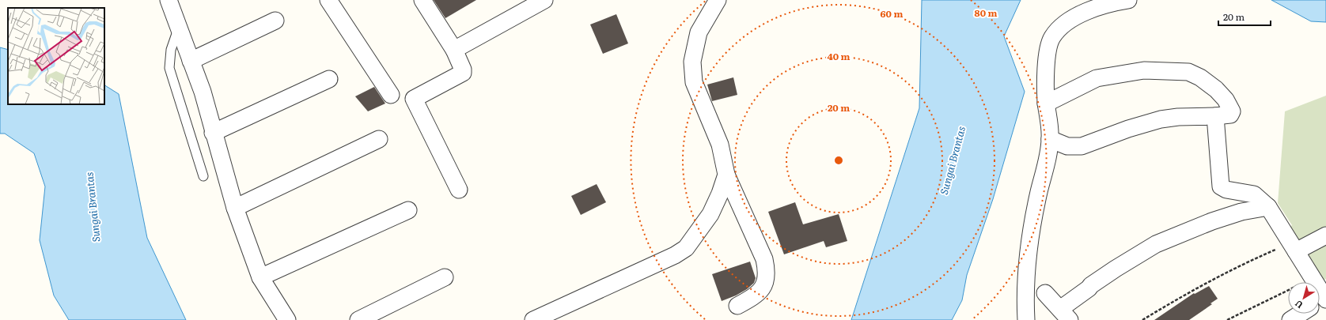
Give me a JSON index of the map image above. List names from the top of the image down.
{
  "water": ["Sungai Brantas"],
  "scale_bar": "20 m",
  "north": "bottom left",
  "rings": [
    "80 m",
    "60 m",
    "40 m",
    "20 m"
  ]
}
